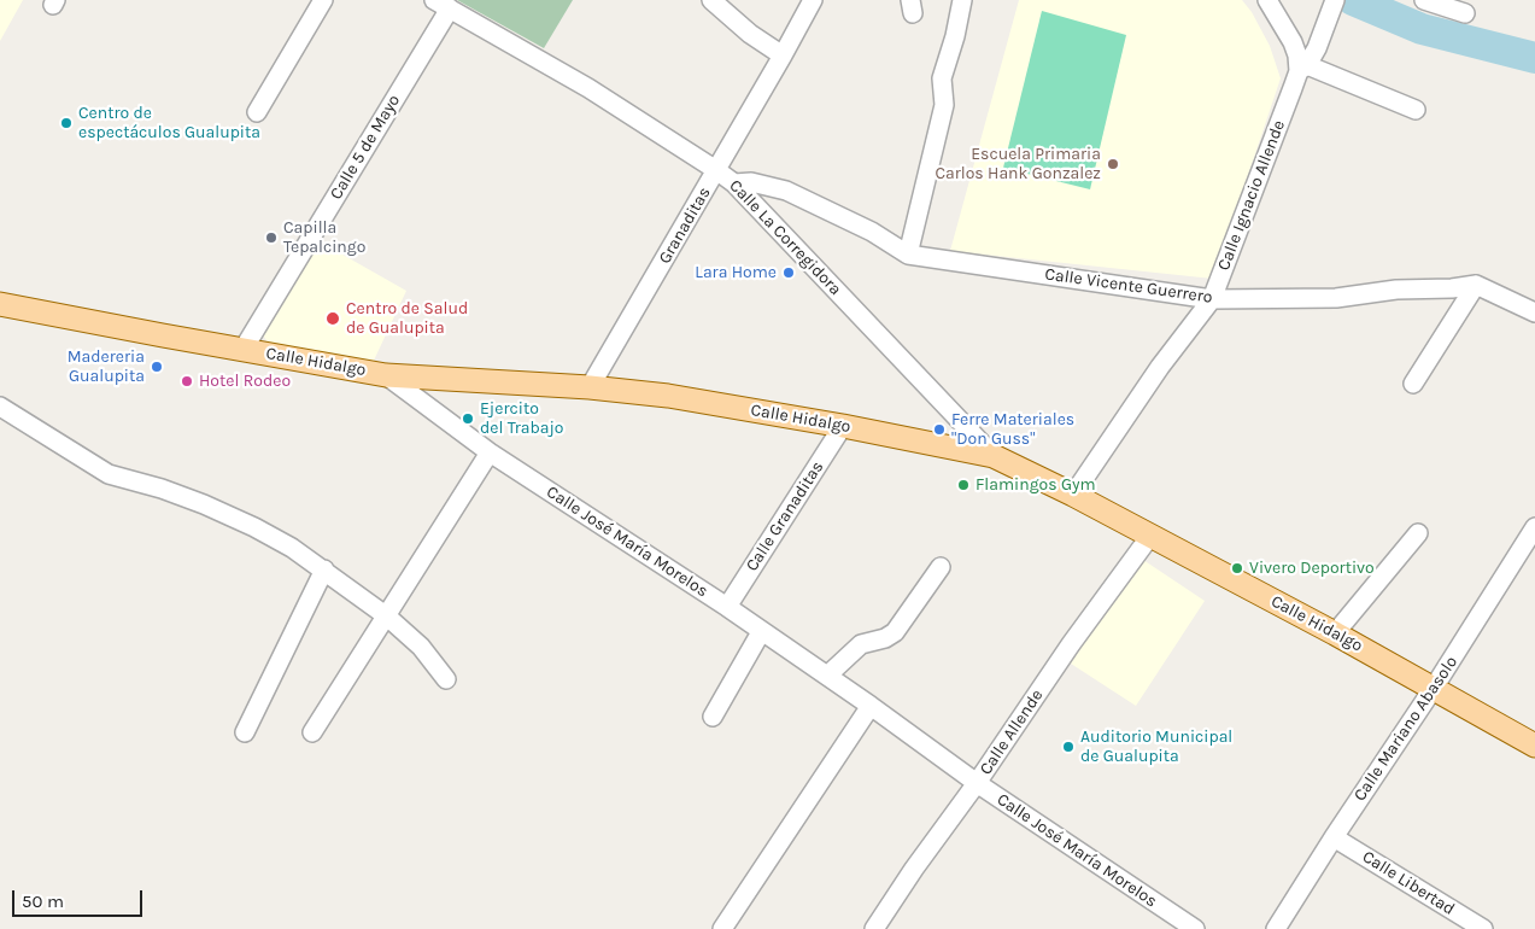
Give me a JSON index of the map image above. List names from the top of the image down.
{
  "streets": {
    "main road": ["Calle Hidalgo"],
    "street": [
      "Calle 5 de Mayo",
      "Calle Ignacio Allende",
      "Granaditas",
      "Calle La Corregidora",
      "Calle Vicente Guerrero",
      "Calle Granaditas",
      "Calle José María Morelos",
      "Calle Mariano Abasolo",
      "Calle Allende",
      "Calle Libertad"
    ]
  },
  "crossings": [
    ["Calle 5 de Mayo", "Calle La Corregidora"],
    ["Calle 5 de Mayo", "Calle Hidalgo"],
    ["Calle Ignacio Allende", "Calle Vicente Guerrero"],
    ["Calle Ignacio Allende", "Calle Hidalgo"],
    ["Granaditas", "Calle La Corregidora"],
    ["Granaditas", "Calle Hidalgo"],
    ["Calle La Corregidora", "Calle Vicente Guerrero"],
    ["Calle La Corregidora", "Calle Hidalgo"],
    ["Calle Hidalgo", "Calle Granaditas"],
    ["Calle Hidalgo", "Calle José María Morelos"],
    ["Calle Hidalgo", "Calle Mariano Abasolo"],
    ["Calle Hidalgo", "Calle Allende"],
    ["Calle Granaditas", "Calle José María Morelos"],
    ["Calle José María Morelos", "Calle Allende"],
    ["Calle Mariano Abasolo", "Calle Libertad"]
  ],
  "places": [
    "Centro de espectáculos Gualupita",
    "Escuela Primaria Carlos Hank Gonzalez",
    "Capilla Tepalcingo",
    "Lara Home",
    "Centro de Salud de Gualupita",
    "Madereria Gualupita",
    "Hotel Rodeo",
    "Ejercito del Trabajo",
    "Ferre Materiales \"Don Guss\"",
    "Flamingos Gym",
    "Vivero Deportivo",
    "Auditorio Municipal de Gualupita"
  ],
  "scale_bar": "50 m"
}
